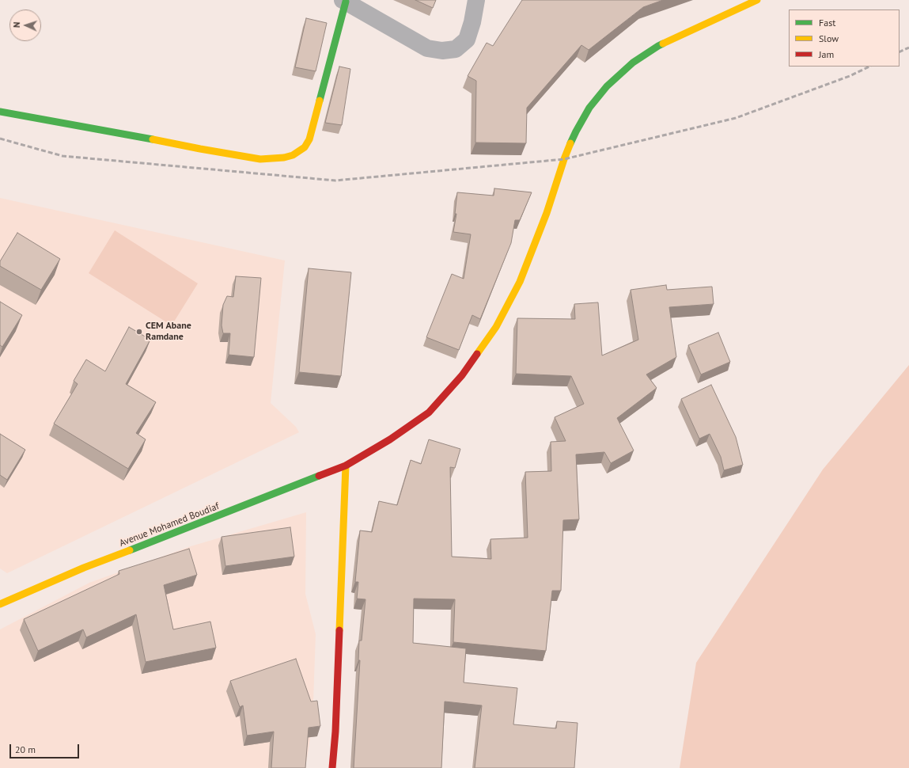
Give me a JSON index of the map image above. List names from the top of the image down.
{
  "streets": {
    "street": ["Avenue Mohamed Boudiaf"]
  },
  "places": ["CEM Abane Ramdane"],
  "legend": ["Fast", "Slow", "Jam"],
  "scale_bar": "20 m",
  "north": "left"
}
